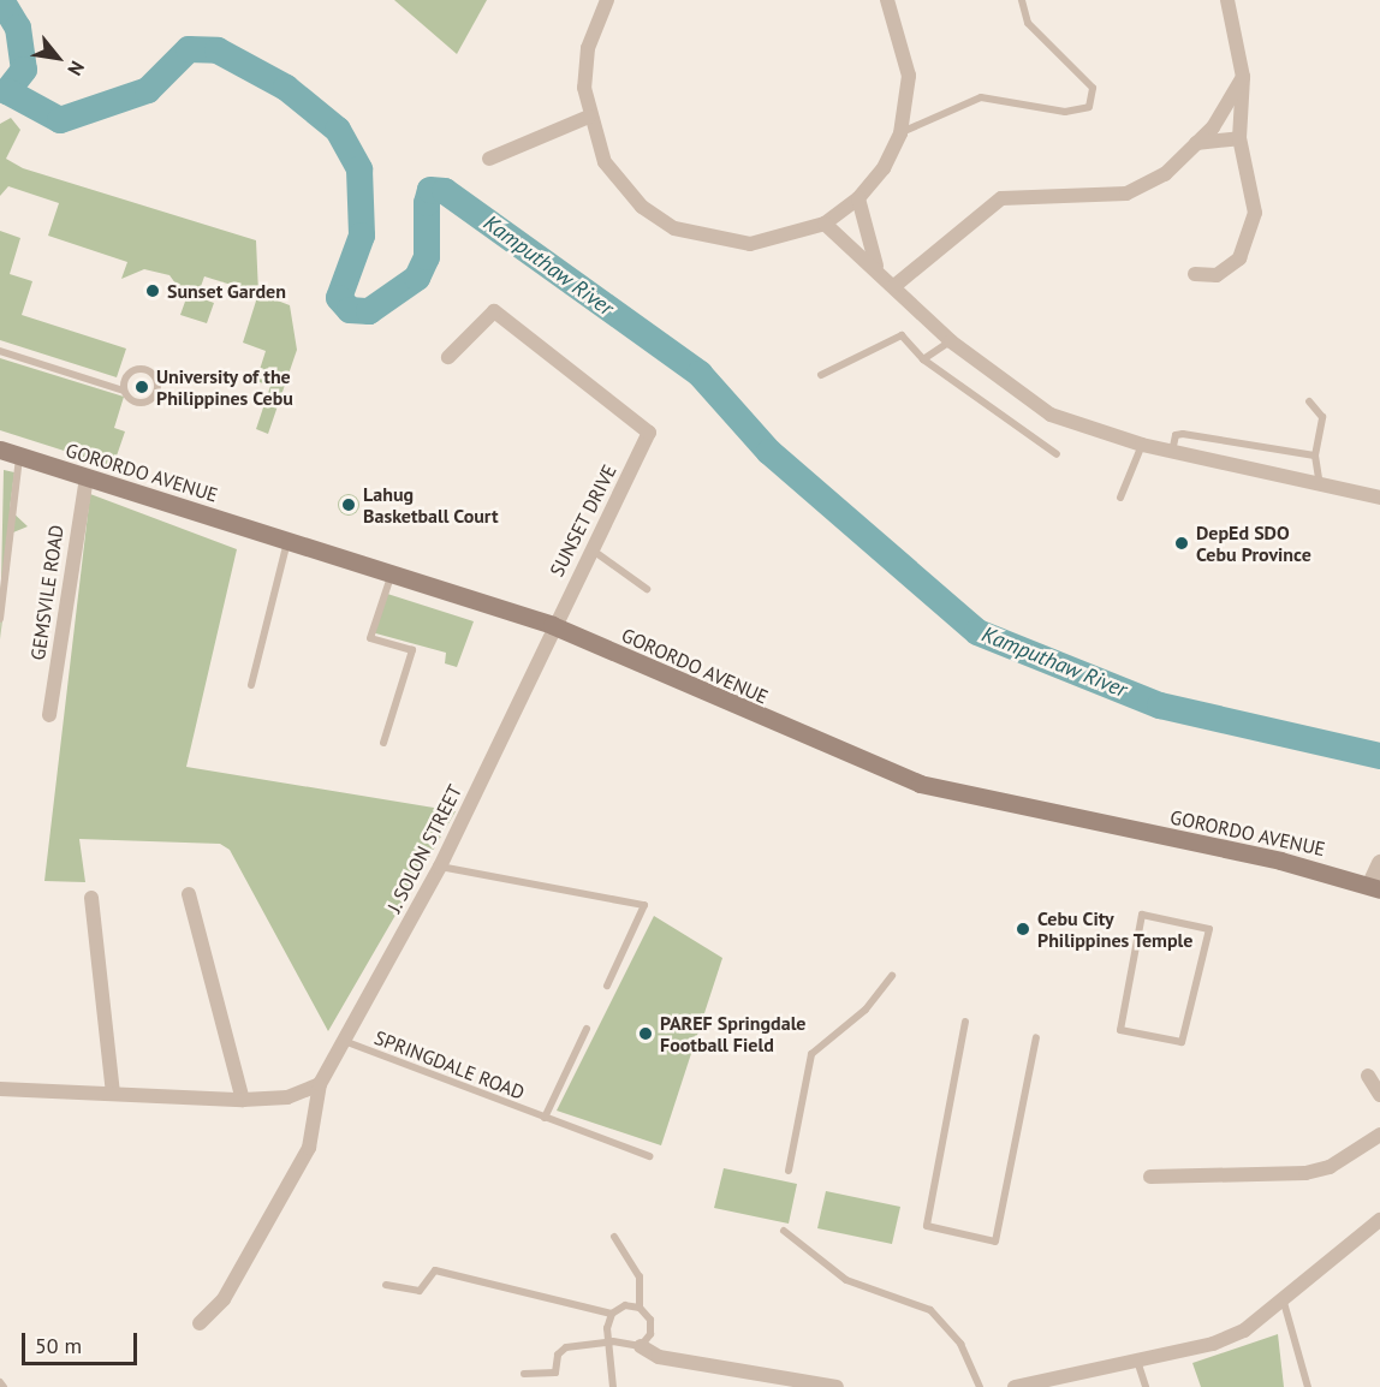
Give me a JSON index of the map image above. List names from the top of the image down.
{
  "streets": {
    "main road": ["GORORDO AVENUE"],
    "street": ["SUNSET DRIVE", "GEMSVILE ROAD", "J. SOLON STREET"],
    "lane": ["SPRINGDALE ROAD"]
  },
  "crossings": [
    ["GORORDO AVENUE", "SUNSET DRIVE"],
    ["GORORDO AVENUE", "GEMSVILE ROAD"],
    ["GORORDO AVENUE", "J. SOLON STREET"],
    ["SUNSET DRIVE", "J. SOLON STREET"],
    ["J. SOLON STREET", "SPRINGDALE ROAD"]
  ],
  "water": ["Kamputhaw River"],
  "places": [
    "Sunset Garden",
    "University of the Philippines Cebu",
    "Lahug Basketball Court",
    "DepEd SDO Cebu Province",
    "Cebu City Philippines Temple",
    "PAREF Springdale Football Field"
  ],
  "scale_bar": "50 m",
  "north": "bottom right"
}
